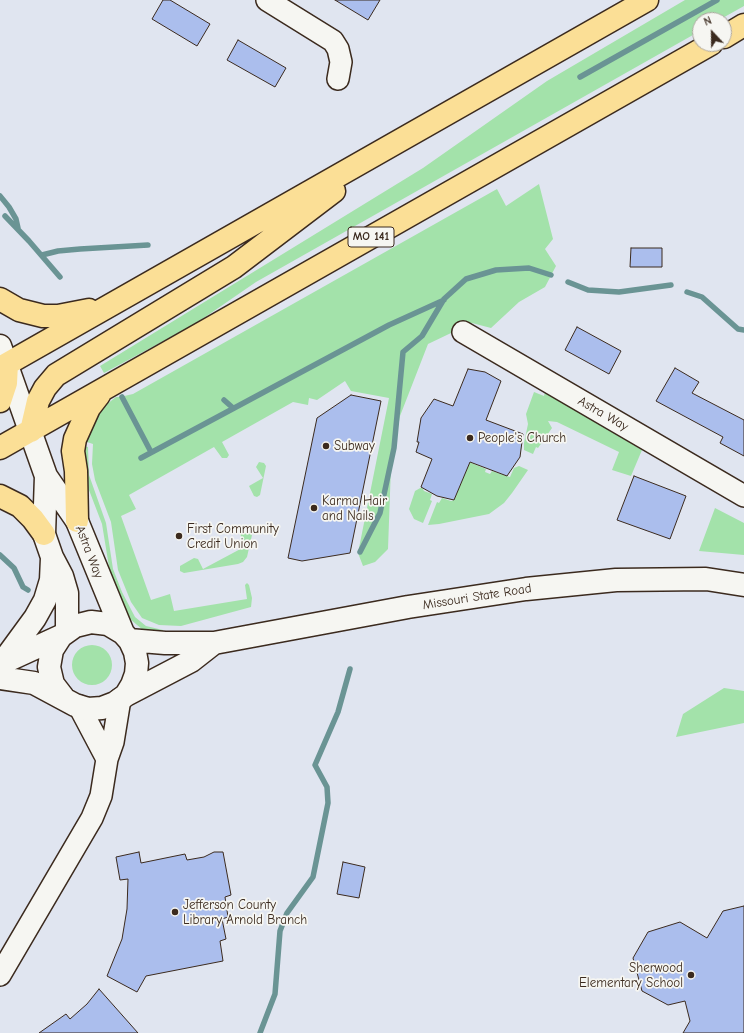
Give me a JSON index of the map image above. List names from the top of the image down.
{
  "streets": {
    "highway": ["MO 141"],
    "street": ["Astra Way", "Missouri State Road"]
  },
  "crossings": [
    ["MO 141", "Astra Way"],
    ["Astra Way", "Missouri State Road"]
  ],
  "places": [
    "People's Church",
    "Subway",
    "Karma Hair and Nails",
    "First Community Credit Union",
    "Jefferson County Library Arnold Branch",
    "Sherwood Elementary School"
  ],
  "north": "top"
}
